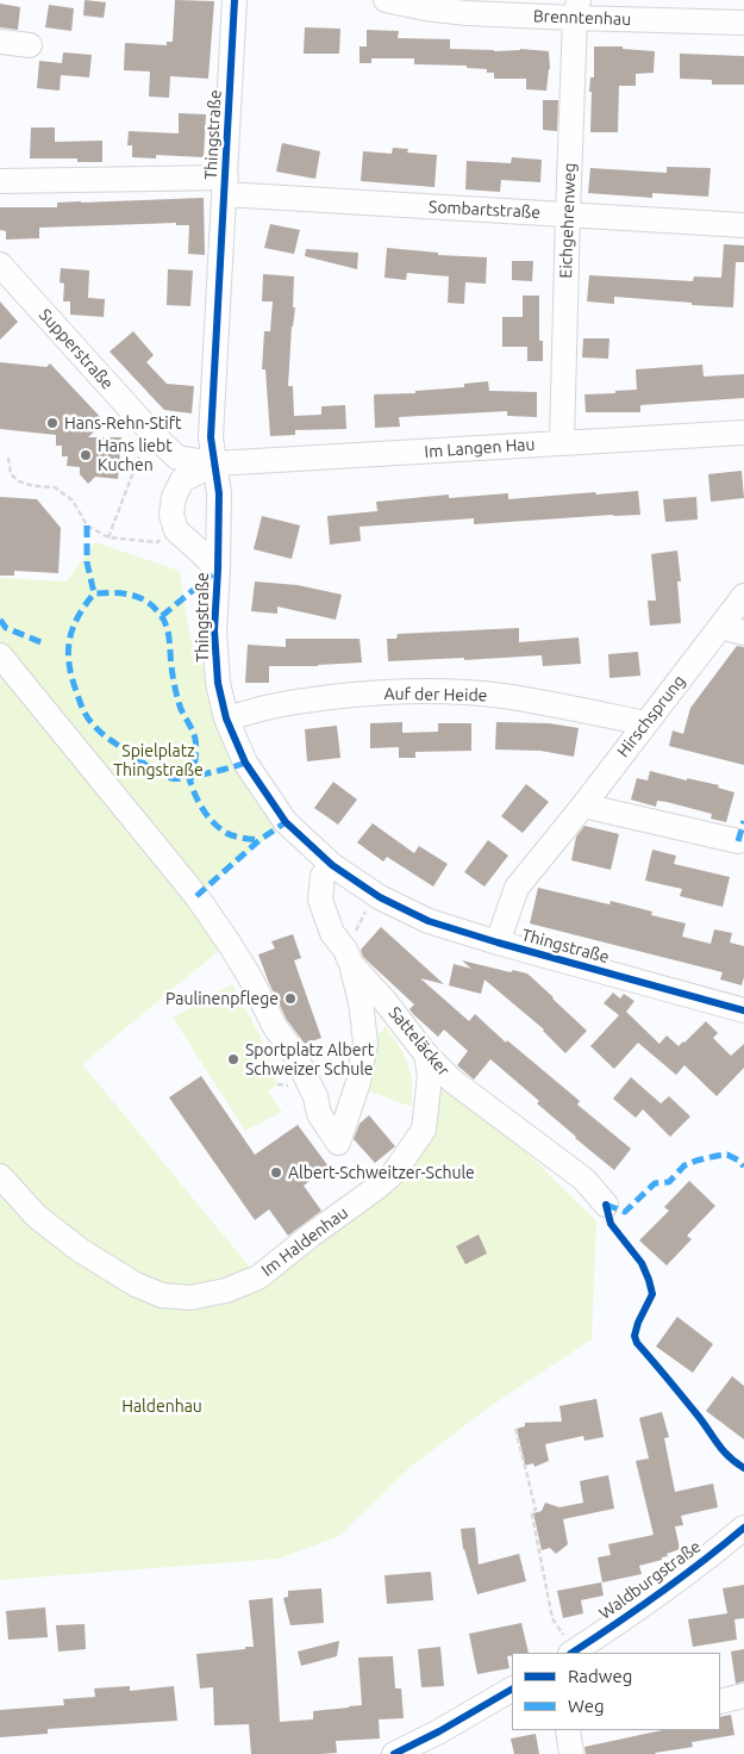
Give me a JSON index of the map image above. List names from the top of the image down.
{
  "streets": {
    "street": [
      "Brenntenhau",
      "Thingstraße",
      "Sombartstraße",
      "Eichgehrenweg",
      "Supperstraße",
      "Im Langen Hau",
      "Auf der Heide",
      "Hirschsprung",
      "Satteläcker",
      "Im Haldenhau",
      "Waldburgstraße"
    ]
  },
  "crossings": [
    ["Brenntenhau", "Eichgehrenweg"],
    ["Thingstraße", "Sombartstraße"],
    ["Thingstraße", "Supperstraße"],
    ["Thingstraße", "Im Langen Hau"],
    ["Thingstraße", "Auf der Heide"],
    ["Thingstraße", "Hirschsprung"],
    ["Thingstraße", "Satteläcker"],
    ["Sombartstraße", "Eichgehrenweg"],
    ["Eichgehrenweg", "Im Langen Hau"],
    ["Supperstraße", "Im Langen Hau"],
    ["Auf der Heide", "Hirschsprung"],
    ["Satteläcker", "Im Haldenhau"]
  ],
  "parks": ["Spielplatz Thingstraße", "Haldenhau"],
  "places": [
    "Hans-Rehn-Stift",
    "Hans liebt Kuchen",
    "Paulinenpflege",
    "Sportplatz Albert Schweizer Schule",
    "Albert-Schweitzer-Schule"
  ],
  "legend": ["Radweg", "Weg"]
}
